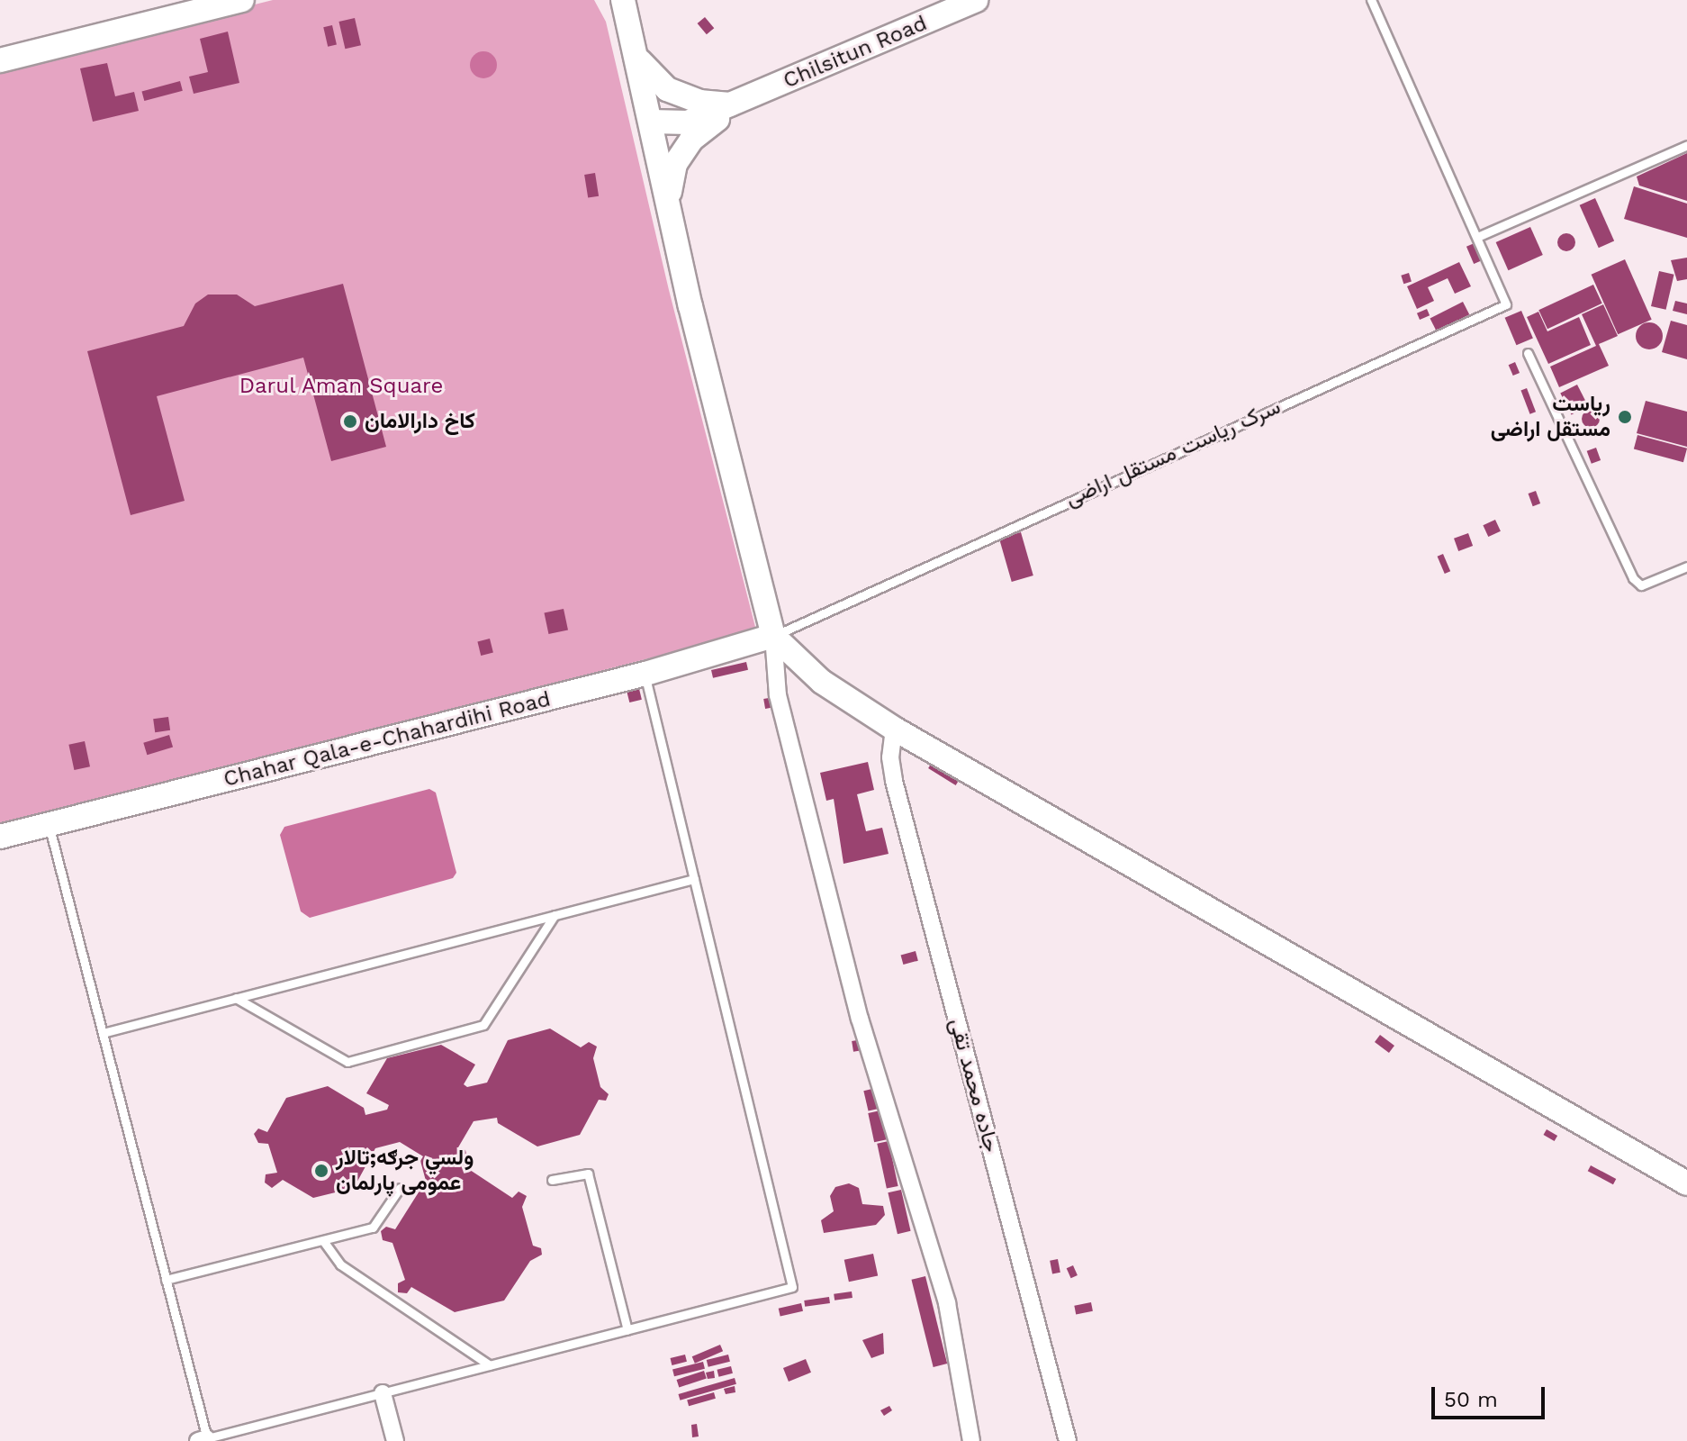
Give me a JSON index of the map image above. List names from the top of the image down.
{
  "streets": {
    "main road": ["Chilsitun Road", "Chahar Qala-e-Chahardihi Road"],
    "street": ["جاده محمد تقی"],
    "lane": ["سرک ریاست مستقل اراضی"]
  },
  "crossings": [
    ["سرک ریاست مستقل اراضی", "Chahar Qala-e-Chahardihi Road"]
  ],
  "parks": ["Darul Aman Square"],
  "places": ["ریاست مستقل اراضی", "کاخ دارالامان", "ولسي جرګه;تالار عمومی پارلمان"],
  "scale_bar": "50 m"
}
